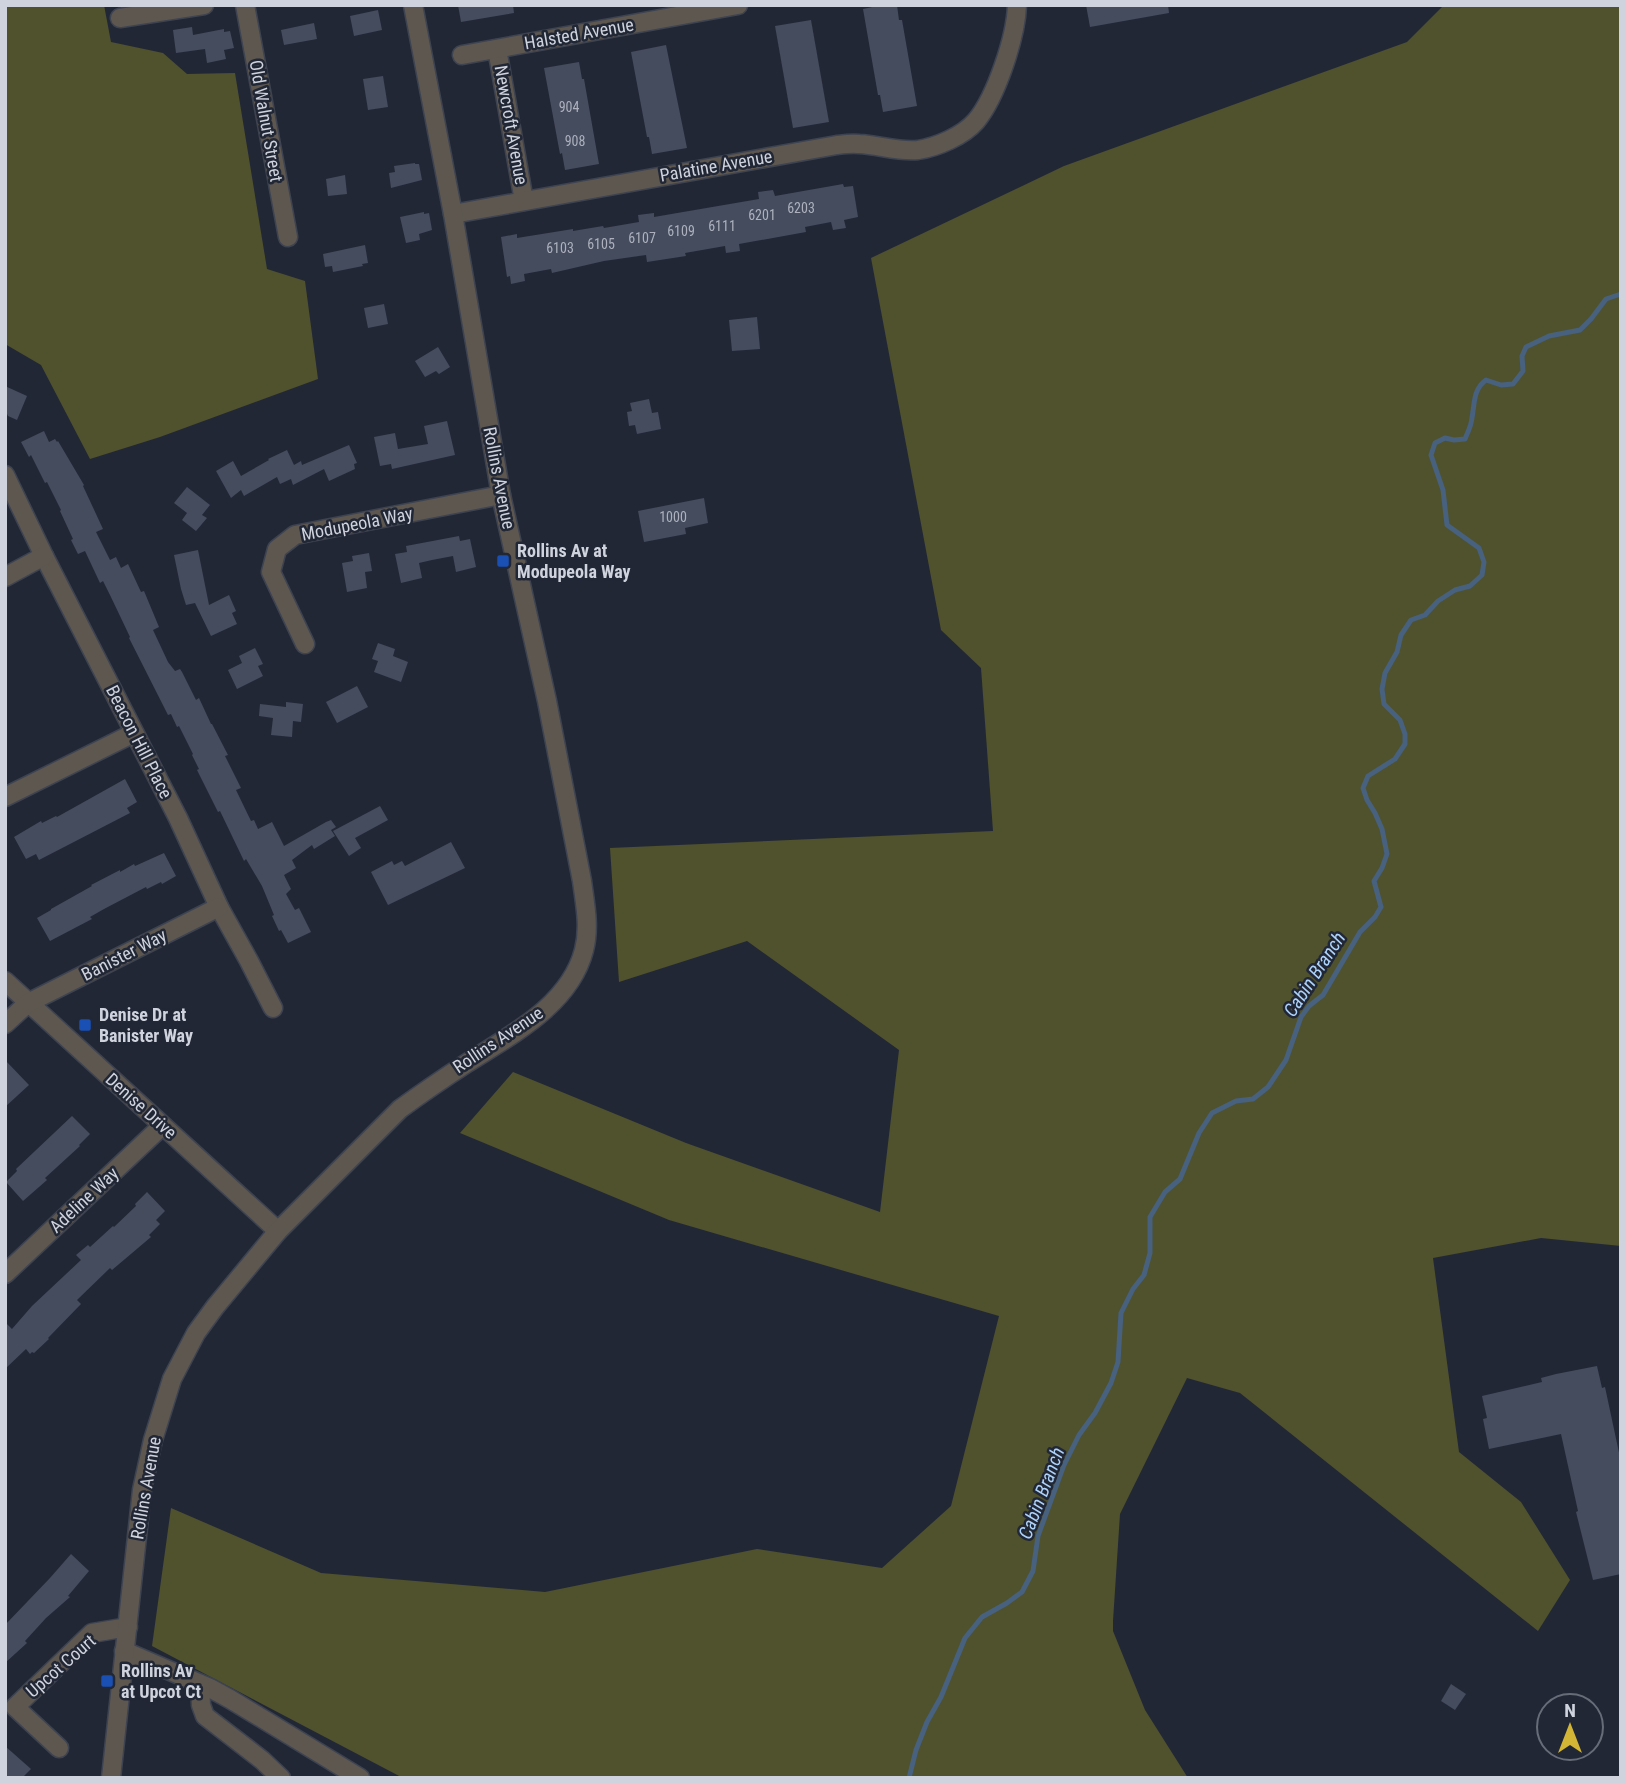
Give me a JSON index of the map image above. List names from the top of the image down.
{
  "streets": {
    "street": [
      "Halsted Avenue",
      "Old Walnut Street",
      "Newcroft Avenue",
      "Palatine Avenue",
      "Rollins Avenue",
      "Modupeola Way",
      "Beacon Hill Place",
      "Banister Way",
      "Denise Drive",
      "Adeline Way",
      "Upcot Court"
    ]
  },
  "crossings": [
    ["Halsted Avenue", "Newcroft Avenue"],
    ["Newcroft Avenue", "Palatine Avenue"],
    ["Palatine Avenue", "Rollins Avenue"],
    ["Rollins Avenue", "Modupeola Way"],
    ["Rollins Avenue", "Denise Drive"],
    ["Rollins Avenue", "Upcot Court"],
    ["Beacon Hill Place", "Banister Way"],
    ["Banister Way", "Denise Drive"],
    ["Denise Drive", "Adeline Way"]
  ],
  "water": ["Cabin Branch"],
  "places": {
    "transit": ["Rollins Av at Modupeola Way", "Denise Dr at Banister Way", "Rollins Av at Upcot Ct"]
  },
  "house_numbers": [
    "904",
    "908",
    "6203",
    "6201",
    "6111",
    "6109",
    "6107",
    "6105",
    "6103",
    "1000"
  ],
  "north": "top"
}
